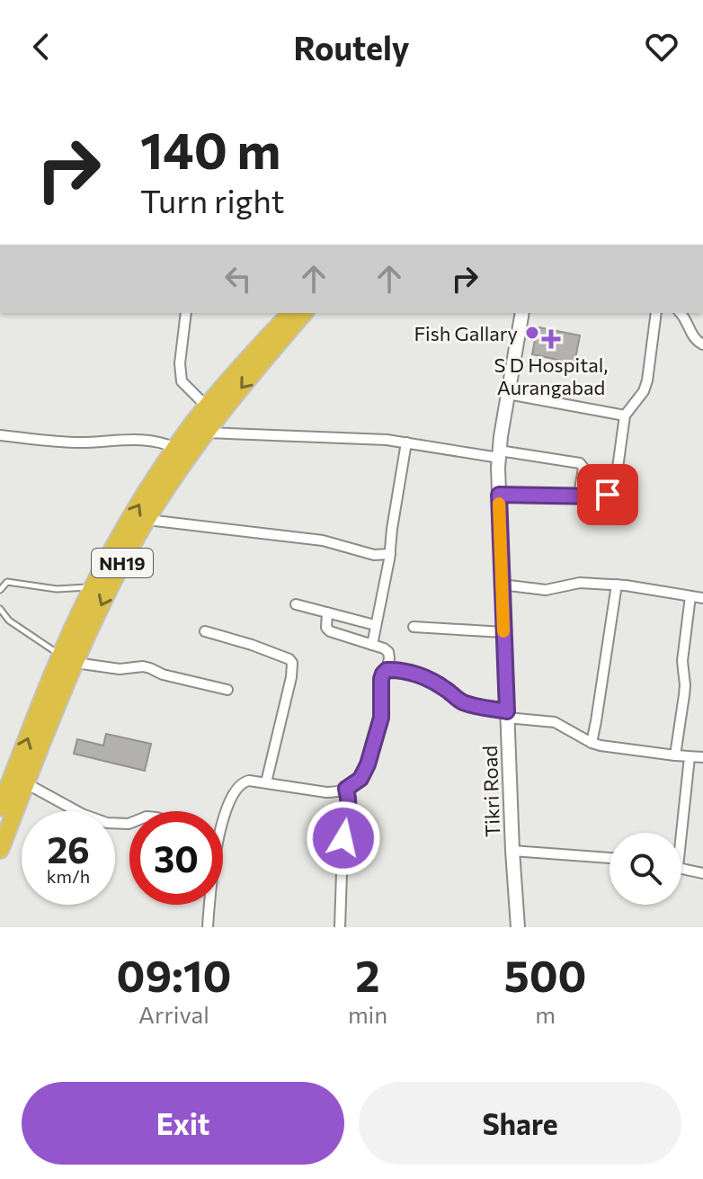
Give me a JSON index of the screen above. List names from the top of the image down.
{
  "streets": {
    "highway": ["NH19"],
    "street": ["Tikri Road"]
  },
  "places": {
    "other": ["Fish Gallary"],
    "health": ["S D Hospital, Aurangabad"]
  },
  "page": {
    "header": "Routely",
    "turn": ["140 m", "Turn right"],
    "speed": "26 km/h",
    "limit": "30",
    "eta": [
      "09:10",
      "Arrival",
      "2",
      "min",
      "500",
      "m"
    ],
    "buttons": ["Exit", "Share"]
  }
}
